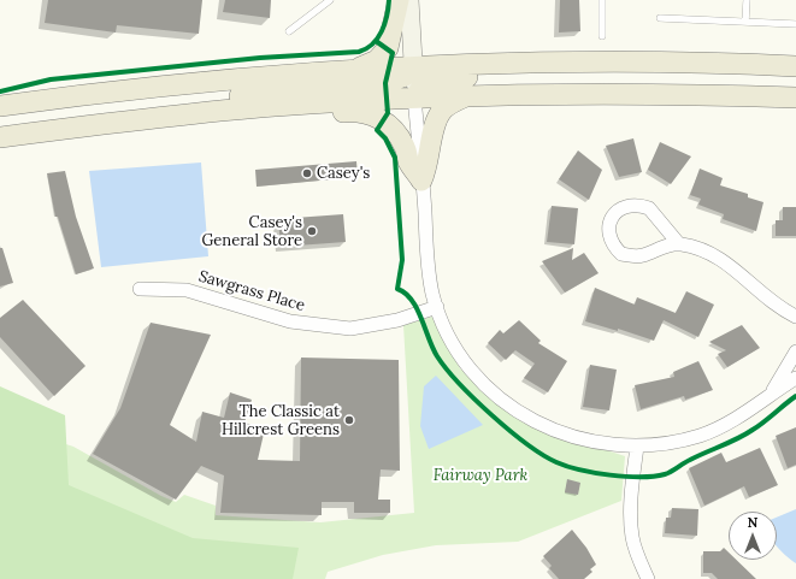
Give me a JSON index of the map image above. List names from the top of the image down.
{
  "streets": {
    "street": ["Sawgrass Place"]
  },
  "parks": ["Fairway Park"],
  "places": ["Casey's", "Casey's General Store", "The Classic at Hillcrest Greens"],
  "north": "top"
}
